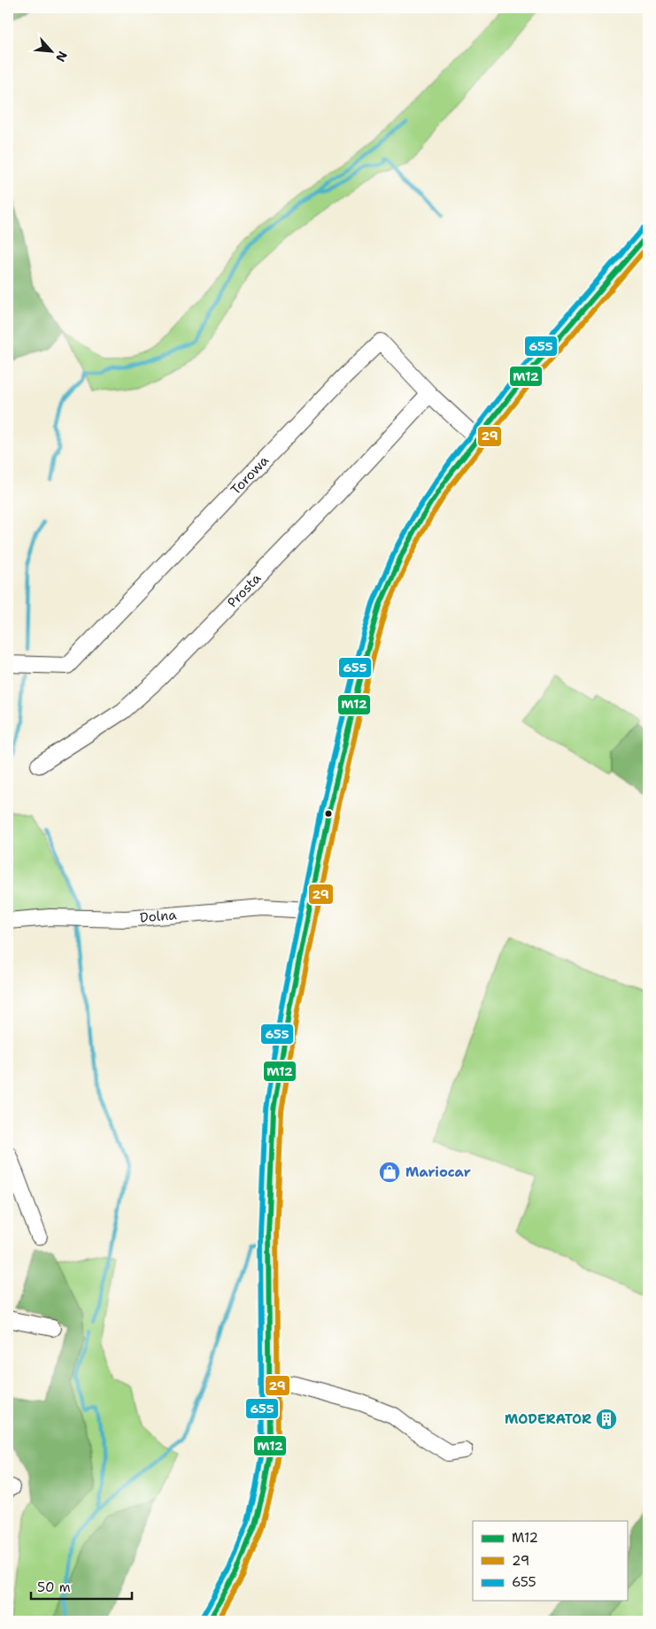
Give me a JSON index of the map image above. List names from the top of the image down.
{
  "streets": {
    "street": ["Torowa", "Prosta", "Dolna"]
  },
  "crossings": [
    ["Torowa", "Prosta"]
  ],
  "places": {
    "shop": ["Mariocar"],
    "building": ["MODERATOR"]
  },
  "lines": ["transit line 655", "transit line M12", "transit line 29"],
  "legend": ["M12", "29", "655"],
  "scale_bar": "50 m",
  "north": "bottom right"
}
